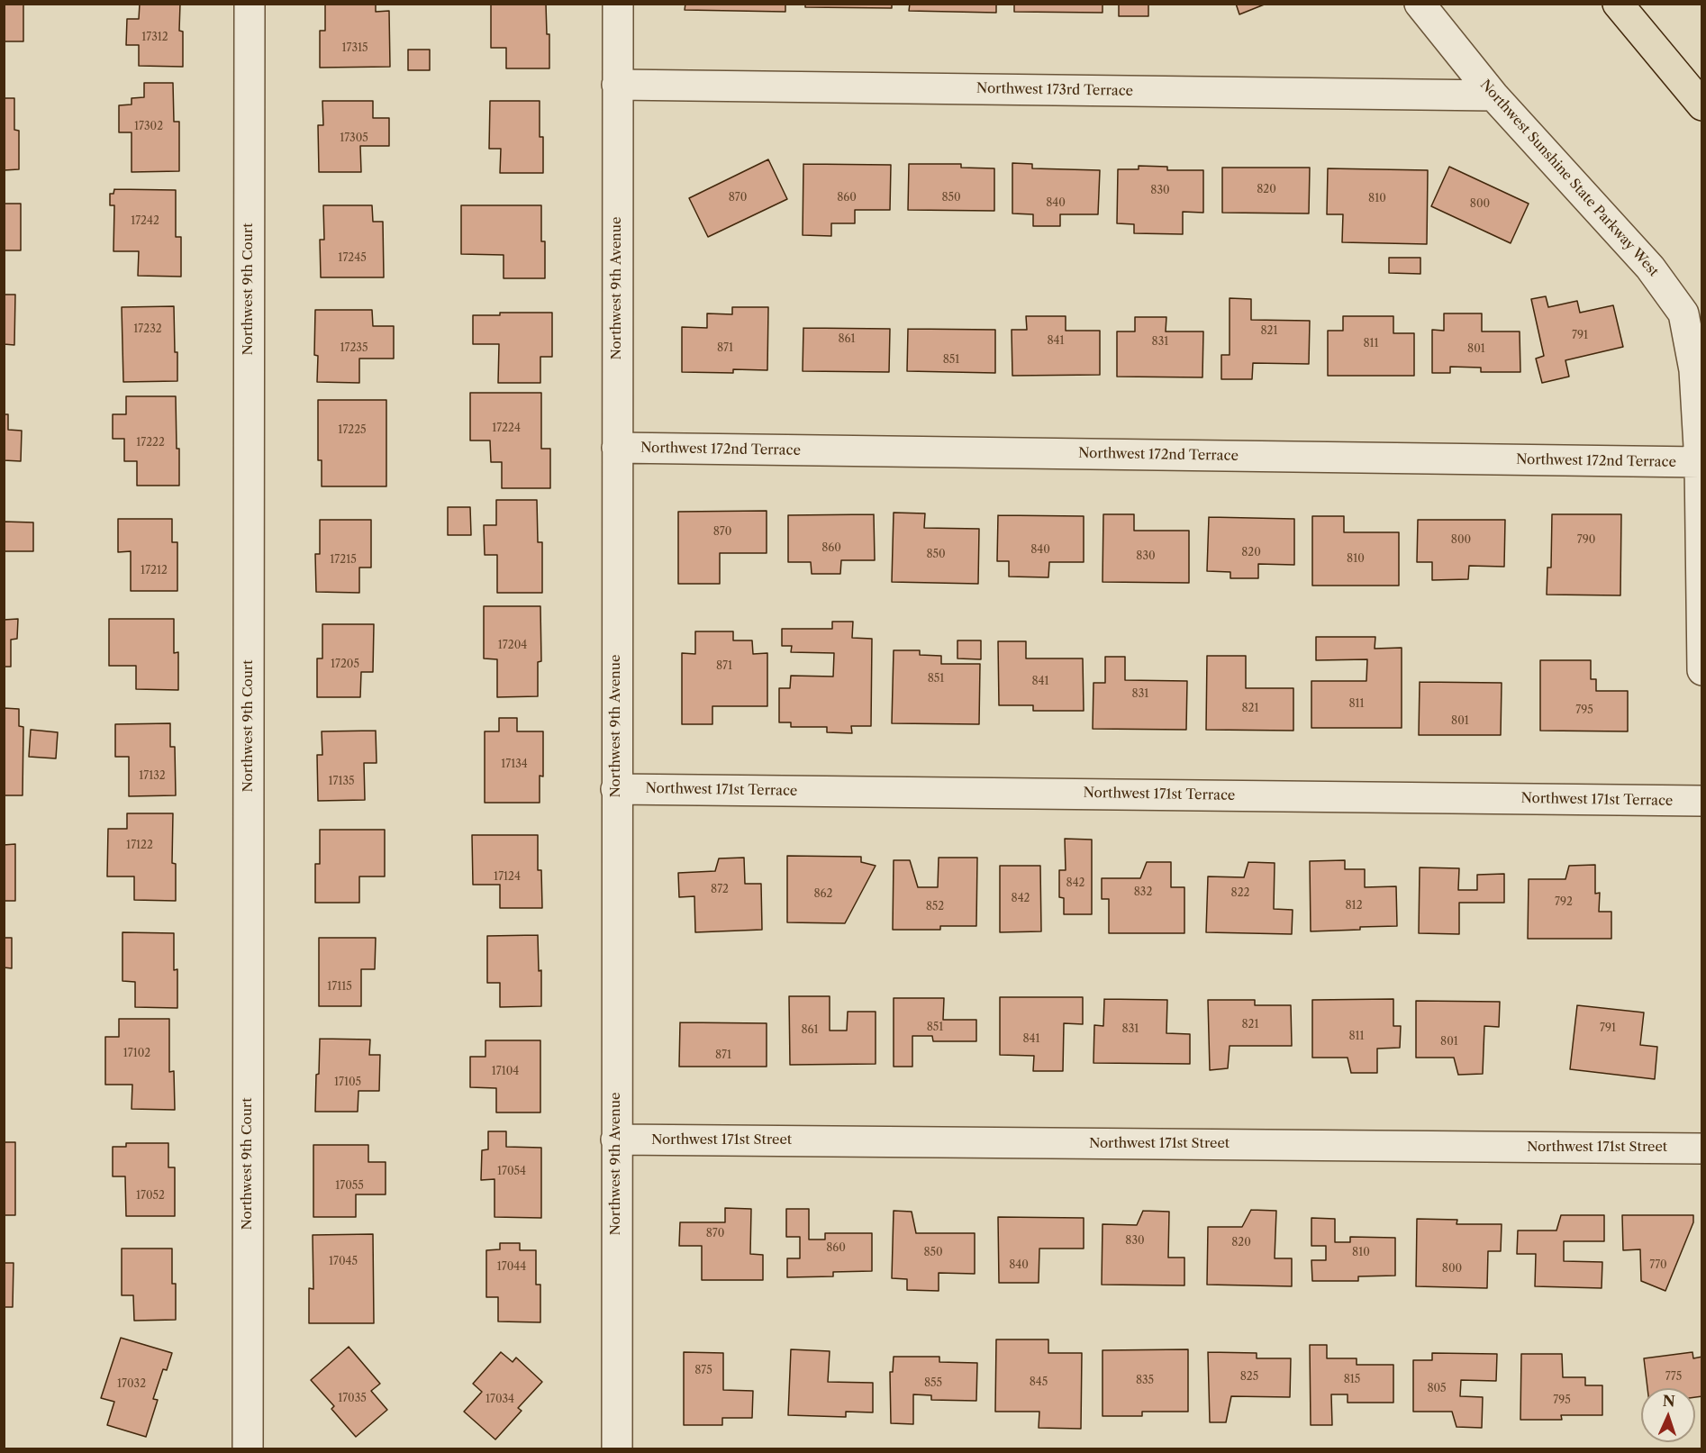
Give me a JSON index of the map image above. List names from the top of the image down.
{
  "streets": {
    "street": [
      "Northwest 173rd Terrace",
      "Northwest Sunshine State Parkway West",
      "Northwest 9th Avenue",
      "Northwest 9th Court",
      "Northwest 172nd Terrace",
      "Northwest 171st Terrace",
      "Northwest 171st Street"
    ]
  },
  "crossings": [
    ["Northwest 173rd Terrace", "Northwest Sunshine State Parkway West"],
    ["Northwest 173rd Terrace", "Northwest 9th Avenue"],
    ["Northwest Sunshine State Parkway West", "Northwest 172nd Terrace"],
    ["Northwest 9th Avenue", "Northwest 172nd Terrace"],
    ["Northwest 9th Avenue", "Northwest 171st Terrace"],
    ["Northwest 9th Avenue", "Northwest 171st Street"]
  ],
  "house_numbers": [
    "17312",
    "17315",
    "17302",
    "17305",
    "820",
    "830",
    "870",
    "860",
    "850",
    "810",
    "840",
    "800",
    "17242",
    "17245",
    "17232",
    "821",
    "791",
    "861",
    "841",
    "831",
    "811",
    "17235",
    "871",
    "801",
    "851",
    "17224",
    "17225",
    "17222",
    "870",
    "800",
    "790",
    "860",
    "840",
    "820",
    "850",
    "830",
    "810",
    "17215",
    "17212",
    "17204",
    "17205",
    "871",
    "851",
    "841",
    "831",
    "811",
    "821",
    "795",
    "801",
    "17134",
    "17132",
    "17135",
    "17122",
    "17124",
    "842",
    "872",
    "832",
    "822",
    "862",
    "842",
    "792",
    "812",
    "852",
    "17115",
    "821",
    "851",
    "791",
    "831",
    "861",
    "811",
    "841",
    "801",
    "17102",
    "871",
    "17104",
    "17105",
    "17054",
    "17055",
    "17052",
    "870",
    "830",
    "820",
    "860",
    "850",
    "810",
    "17045",
    "840",
    "770",
    "17044",
    "800",
    "875",
    "825",
    "775",
    "815",
    "835",
    "845",
    "855",
    "17032",
    "805",
    "17035",
    "17034",
    "795"
  ],
  "north": "top"
}
